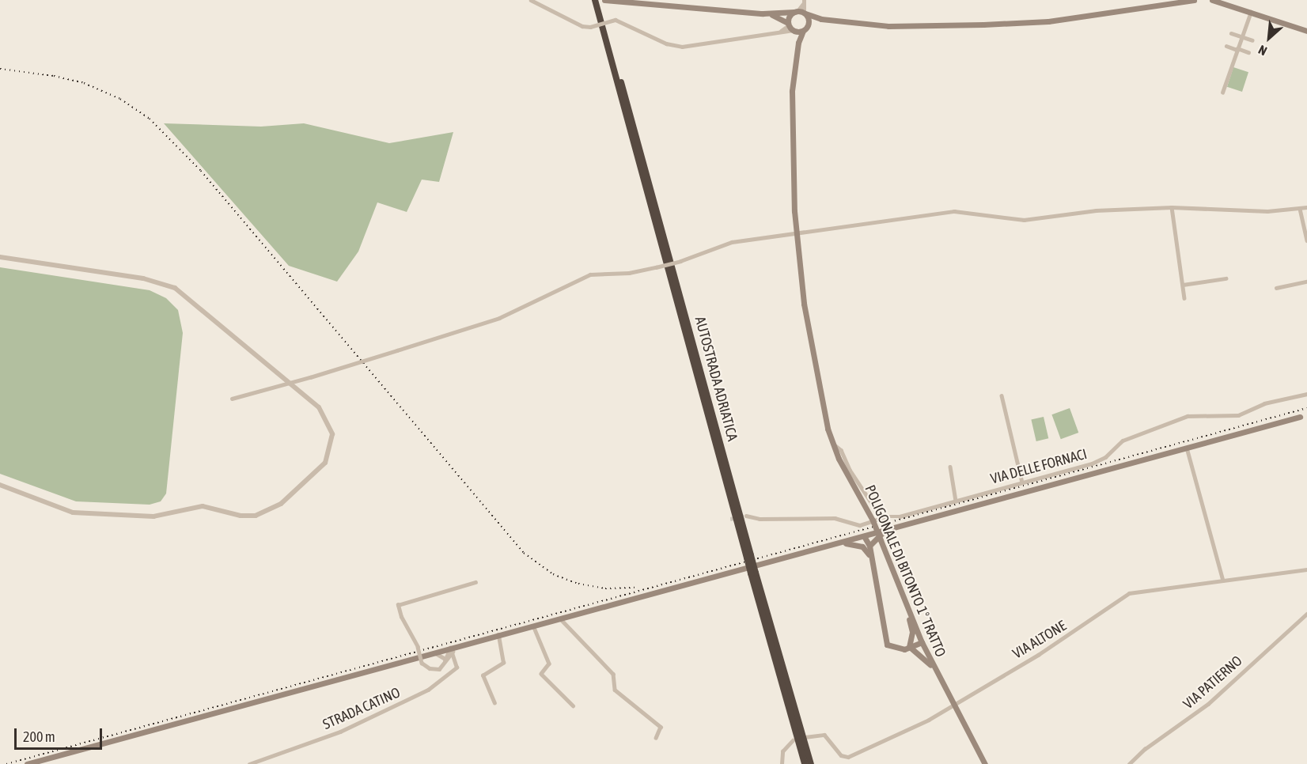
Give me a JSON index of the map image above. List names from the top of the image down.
{
  "streets": {
    "highway": ["AUTOSTRADA ADRIATICA"],
    "main road": ["POLIGONALE DI BITONTO 1° TRATTO"],
    "street": [
      "VIA DELLE FORNACI",
      "VIA ALTONE",
      "VIA PATIERNO",
      "STRADA CATINO"
    ]
  },
  "crossings": [
    ["POLIGONALE DI BITONTO 1° TRATTO", "VIA ALTONE"]
  ],
  "scale_bar": "200 m",
  "north": "bottom left"
}
